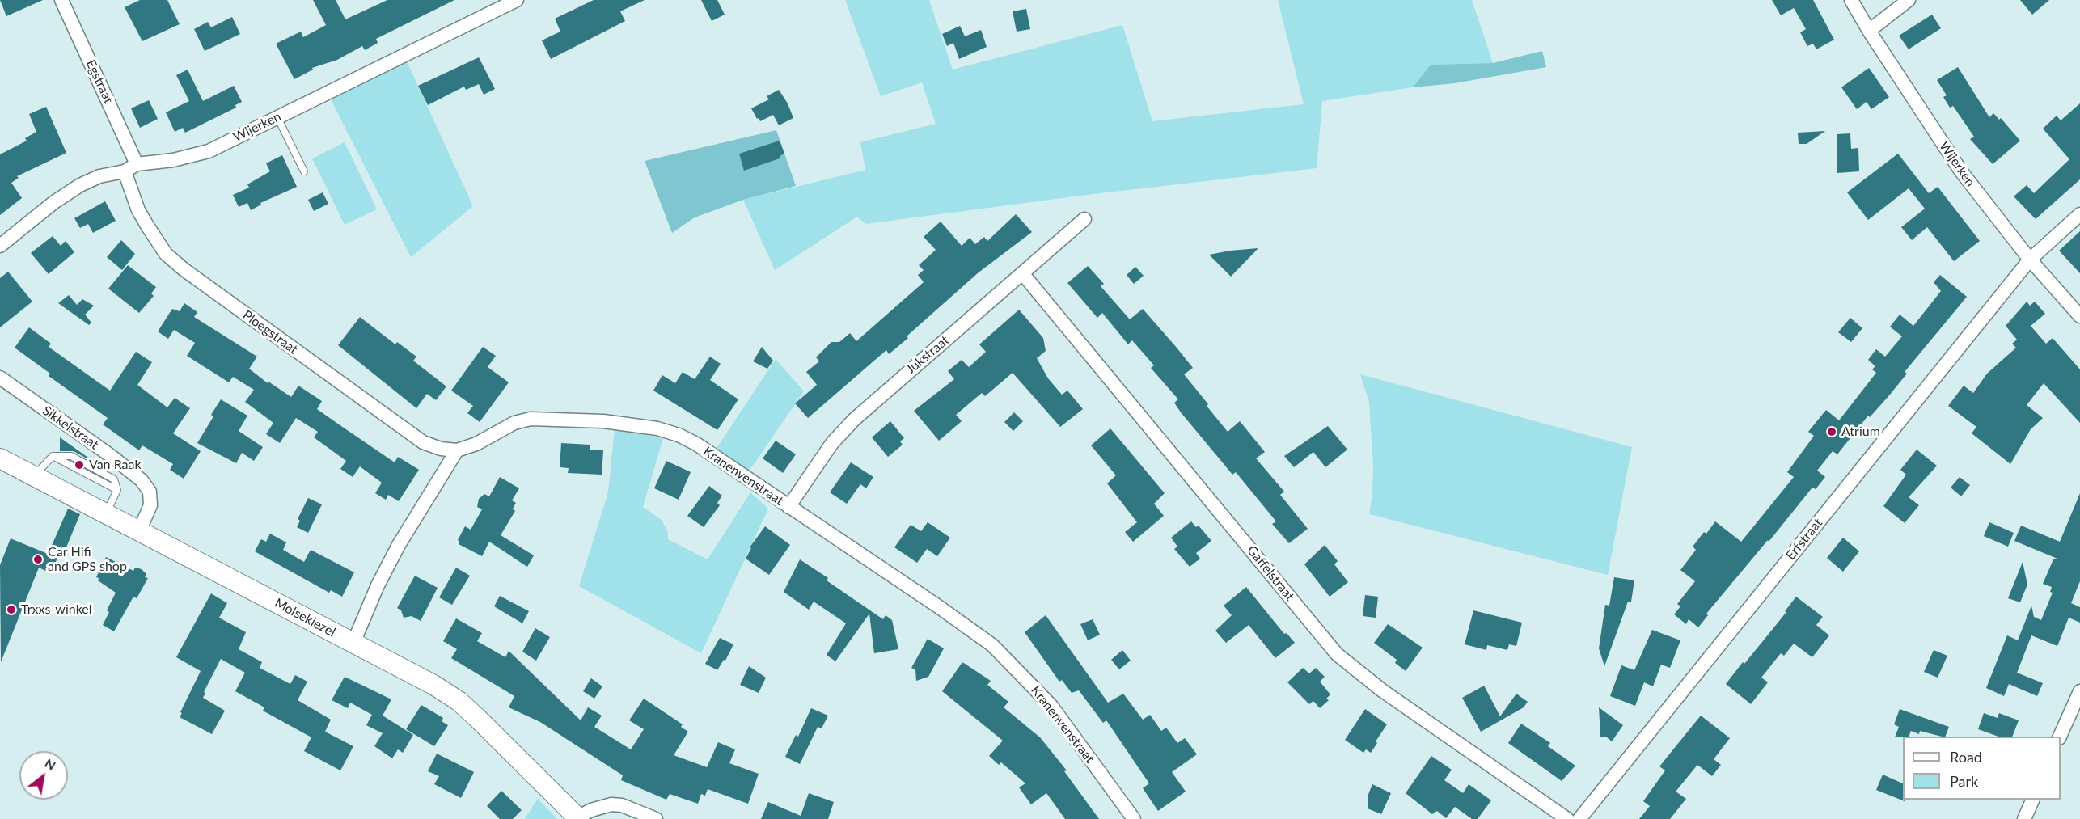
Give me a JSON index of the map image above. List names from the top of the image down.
{
  "streets": {
    "main road": ["Molsekiezel"],
    "street": [
      "Egstraat",
      "Wijerken",
      "Ploegstraat",
      "Jukstraat",
      "Sikkelstraat",
      "Kranenvenstraat",
      "Erfstraat",
      "Gaffelstraat"
    ]
  },
  "crossings": [
    ["Egstraat", "Wijerken"],
    ["Wijerken", "Ploegstraat"],
    ["Wijerken", "Erfstraat"],
    ["Ploegstraat", "Kranenvenstraat"],
    ["Jukstraat", "Kranenvenstraat"],
    ["Jukstraat", "Gaffelstraat"],
    ["Sikkelstraat", "Molsekiezel"]
  ],
  "places": [
    "Atrium",
    "Van Raak",
    "Car Hifi and GPS shop",
    "Trxxs-winkel"
  ],
  "legend": ["Road", "Park"],
  "north": "top right"
}
